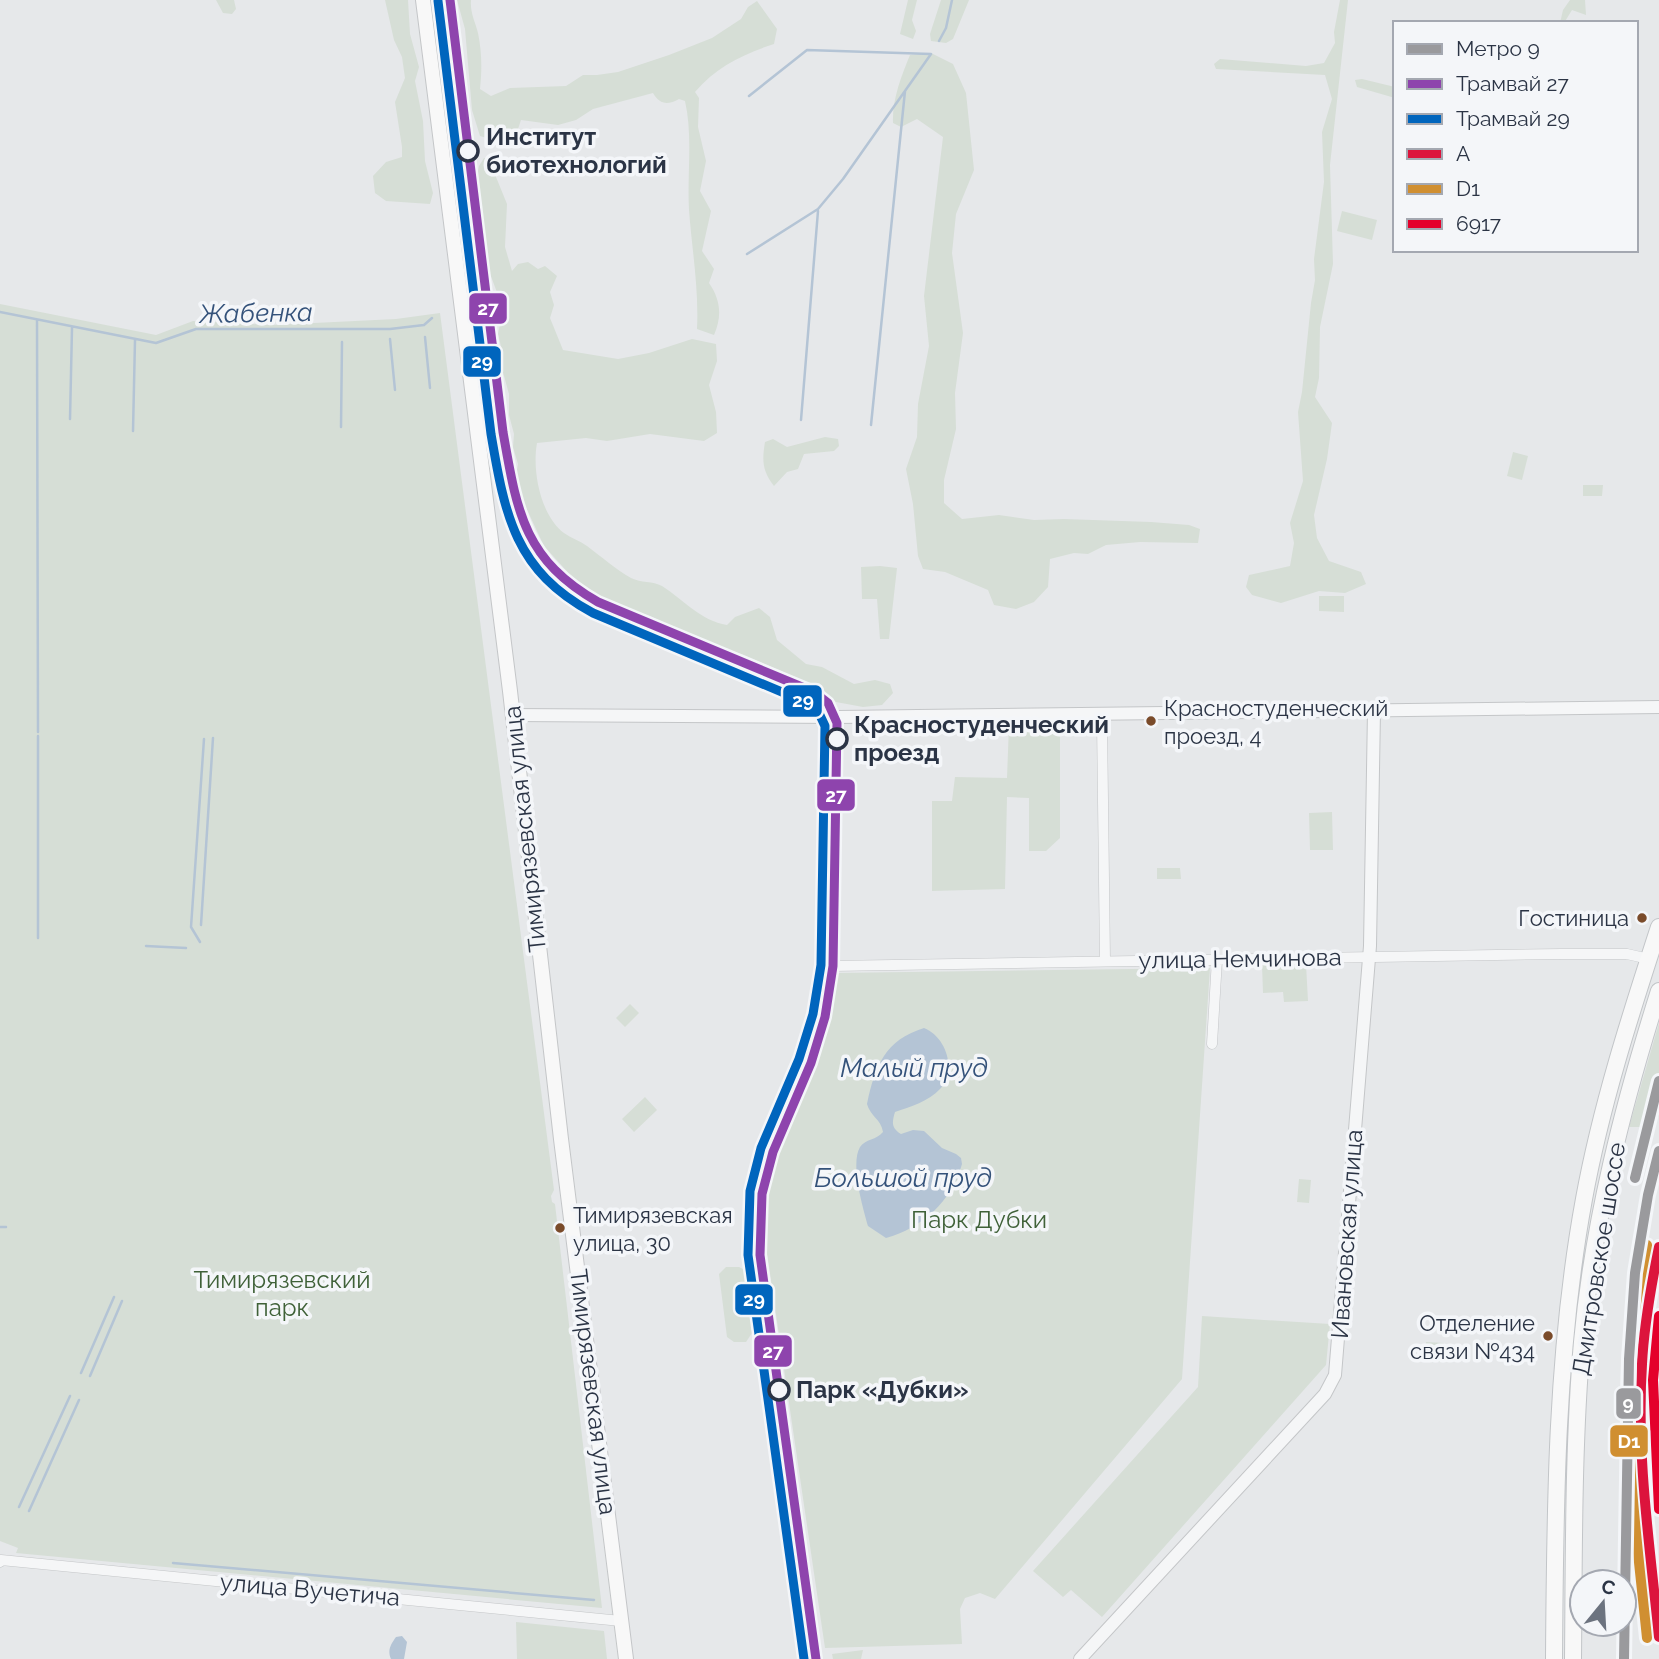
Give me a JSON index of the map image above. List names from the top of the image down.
{
  "streets": {
    "main road": ["Тимирязевская улица", "Дмитровское шоссе"],
    "street": ["улица Немчинова", "Ивановская улица", "улица Вучетича"]
  },
  "crossings": [
    ["Тимирязевская улица", "улица Вучетича"],
    ["улица Немчинова", "Ивановская улица"],
    ["улица Немчинова", "Дмитровское шоссе"]
  ],
  "water": ["Жабенка", "Малый пруд", "Большой пруд"],
  "parks": ["Парк Дубки", "Тимирязевский парк"],
  "places": [
    "Институт биотехнологий",
    "Красностуденческий проезд, 4",
    "Красностуденческий проезд",
    "Гостиница",
    "Тимирязевская улица, 30",
    "Отделение связи №434",
    "Парк «Дубки»"
  ],
  "lines": [
    "tram line 27",
    "tram line 29",
    "metro line 9",
    "transit line D1",
    "transit line A",
    "transit line 6917"
  ],
  "legend": [
    "Метро 9",
    "Трамвай 27",
    "Трамвай 29",
    "A",
    "D1",
    "6917"
  ],
  "north": "top"
}
